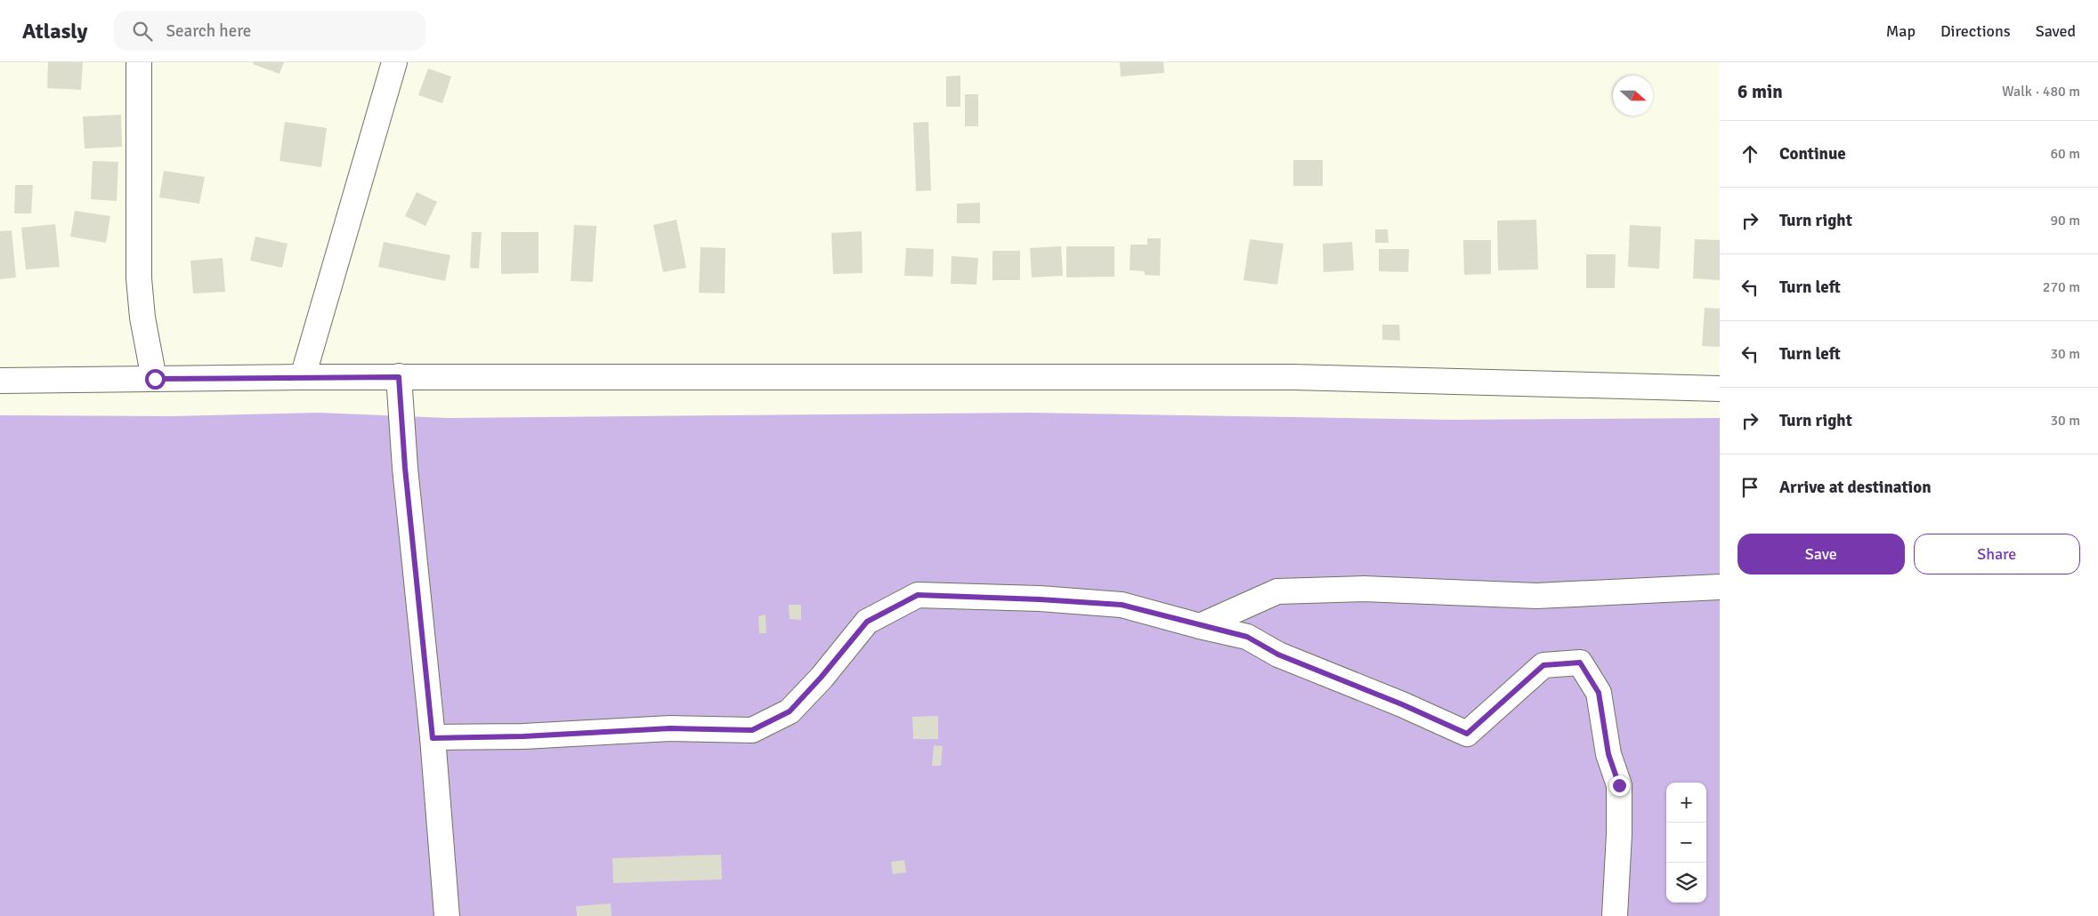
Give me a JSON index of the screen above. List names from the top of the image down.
{
  "north": "right",
  "page": {
    "header": "Atlasly",
    "search": "Search here",
    "nav": ["Map", "Directions", "Saved"],
    "heading": ["6 min", "Walk · 480 m"],
    "list": [
      ["Continue", "60 m"],
      ["Turn right", "90 m"],
      ["Turn left", "270 m"],
      ["Turn left", "30 m"],
      ["Turn right", "30 m"],
      "Arrive at destination"
    ],
    "buttons": ["Save", "Share"],
    "map_buttons": ["+", "−"]
  }
}
